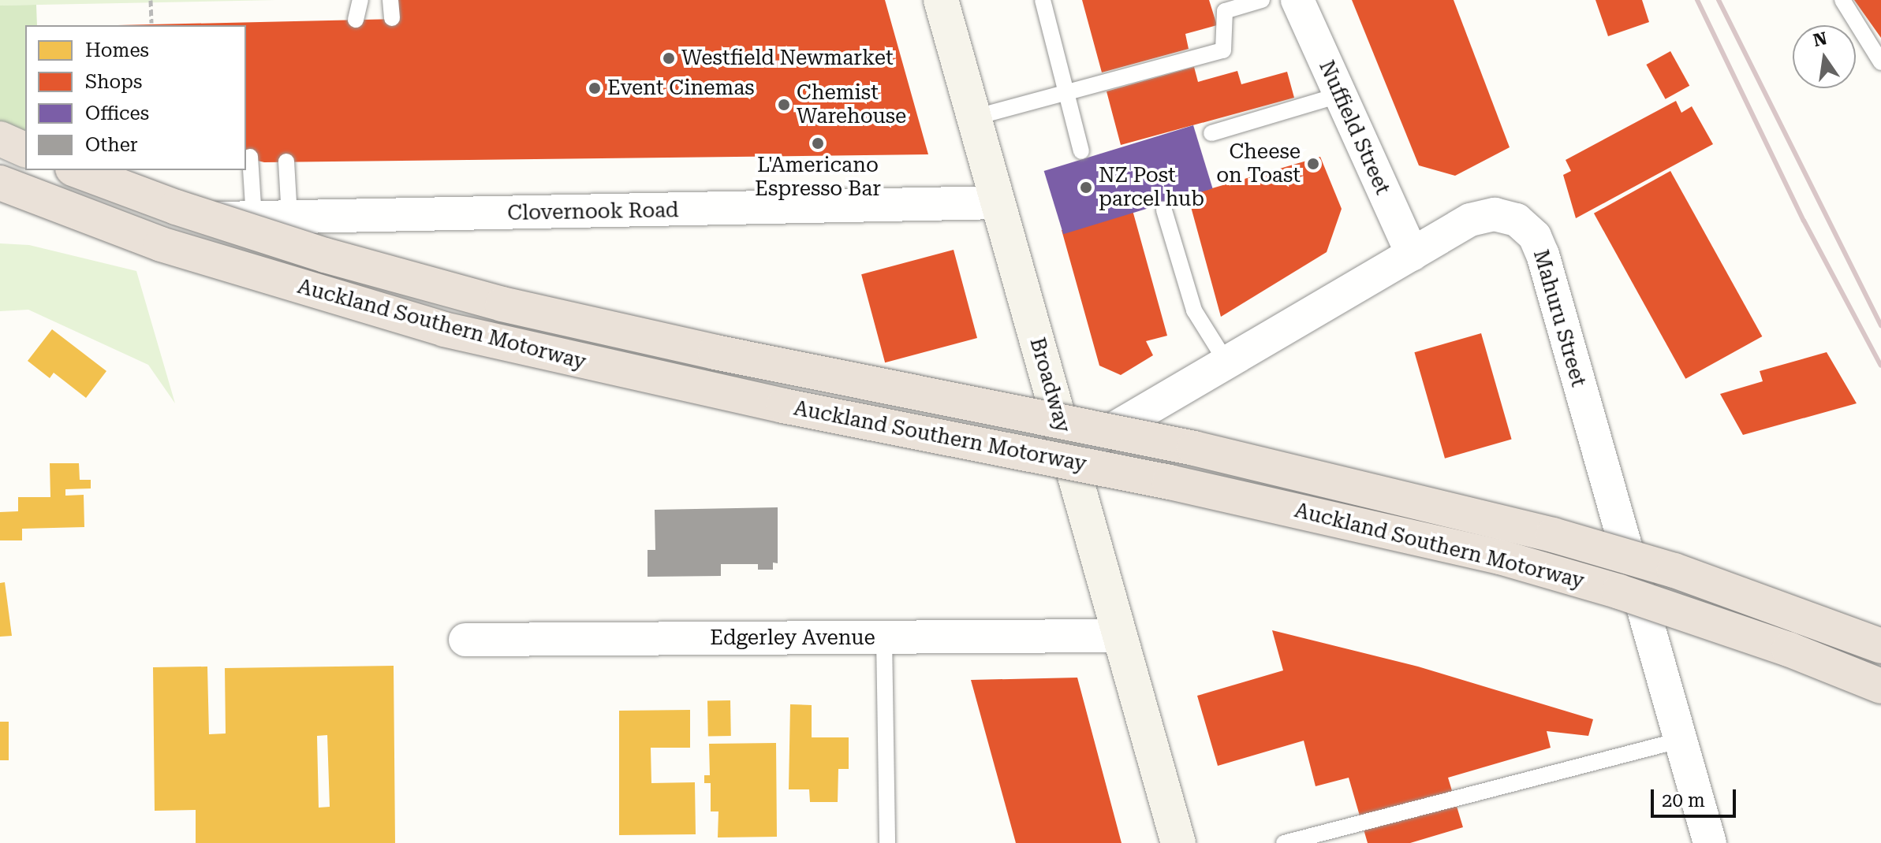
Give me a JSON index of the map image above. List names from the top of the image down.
{
  "streets": {
    "highway": ["Auckland Southern Motorway"],
    "main road": ["Broadway"],
    "street": [
      "Nuffield Street",
      "Clovernook Road",
      "Mahuru Street",
      "Edgerley Avenue"
    ]
  },
  "crossings": [
    ["Nuffield Street", "Mahuru Street"],
    ["Clovernook Road", "Broadway"],
    ["Mahuru Street", "Broadway"],
    ["Broadway", "Edgerley Avenue"]
  ],
  "places": [
    "Westfield Newmarket",
    "Event Cinemas",
    "Chemist Warehouse",
    "L'Americano Espresso Bar",
    "Cheese on Toast",
    "NZ Post parcel hub"
  ],
  "legend": [
    "Homes",
    "Shops",
    "Offices",
    "Other"
  ],
  "scale_bar": "20 m",
  "north": "top"
}
